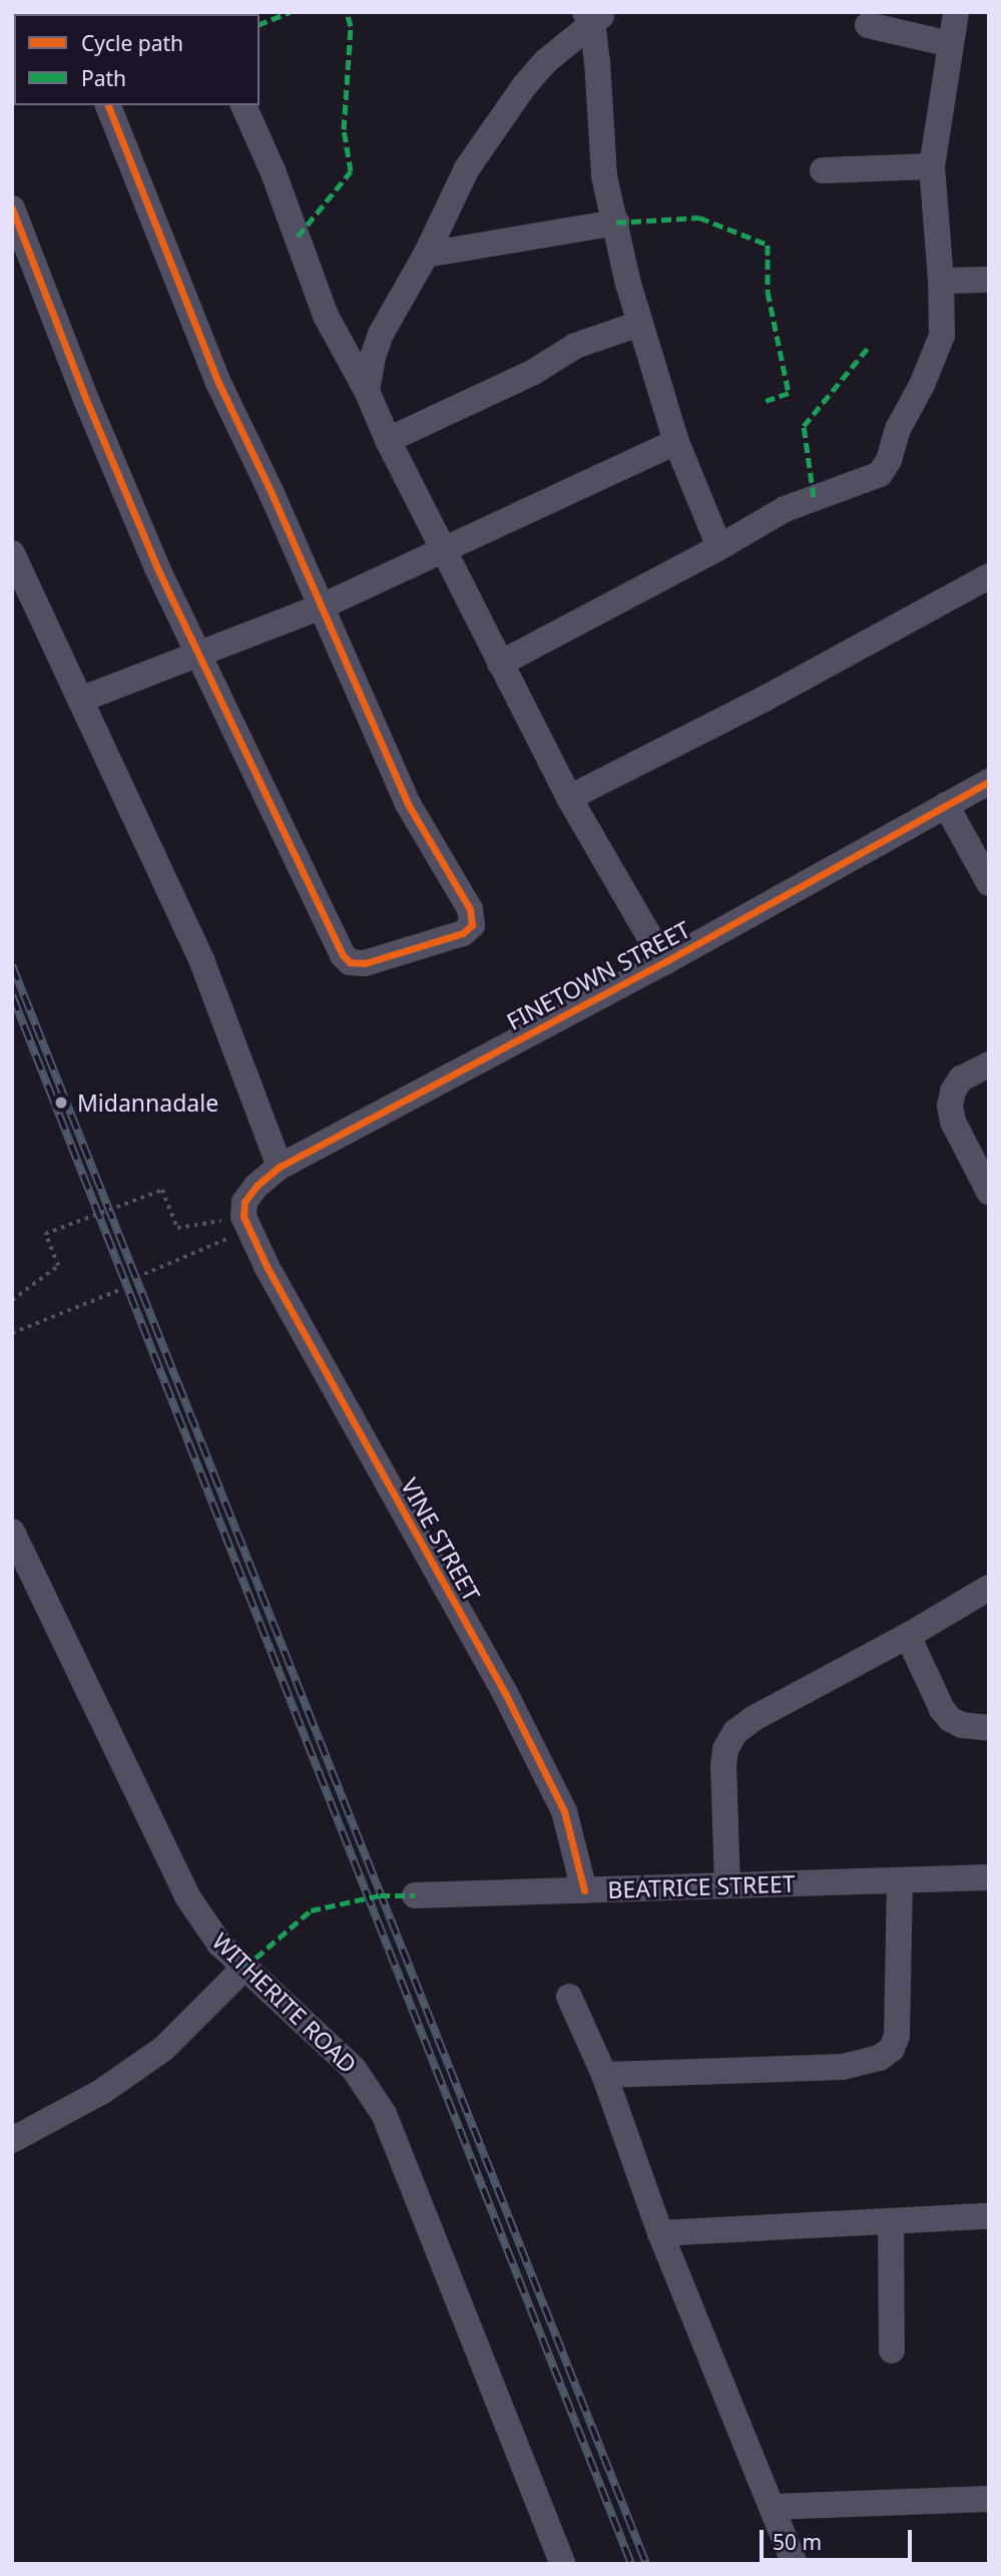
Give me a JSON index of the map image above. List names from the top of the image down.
{
  "streets": {
    "street": [
      "FINETOWN STREET",
      "VINE STREET",
      "BEATRICE STREET",
      "WITHERITE ROAD"
    ]
  },
  "crossings": [
    ["FINETOWN STREET", "VINE STREET"],
    ["VINE STREET", "BEATRICE STREET"]
  ],
  "places": ["Midannadale"],
  "legend": ["Cycle path", "Path"],
  "scale_bar": "50 m"
}
